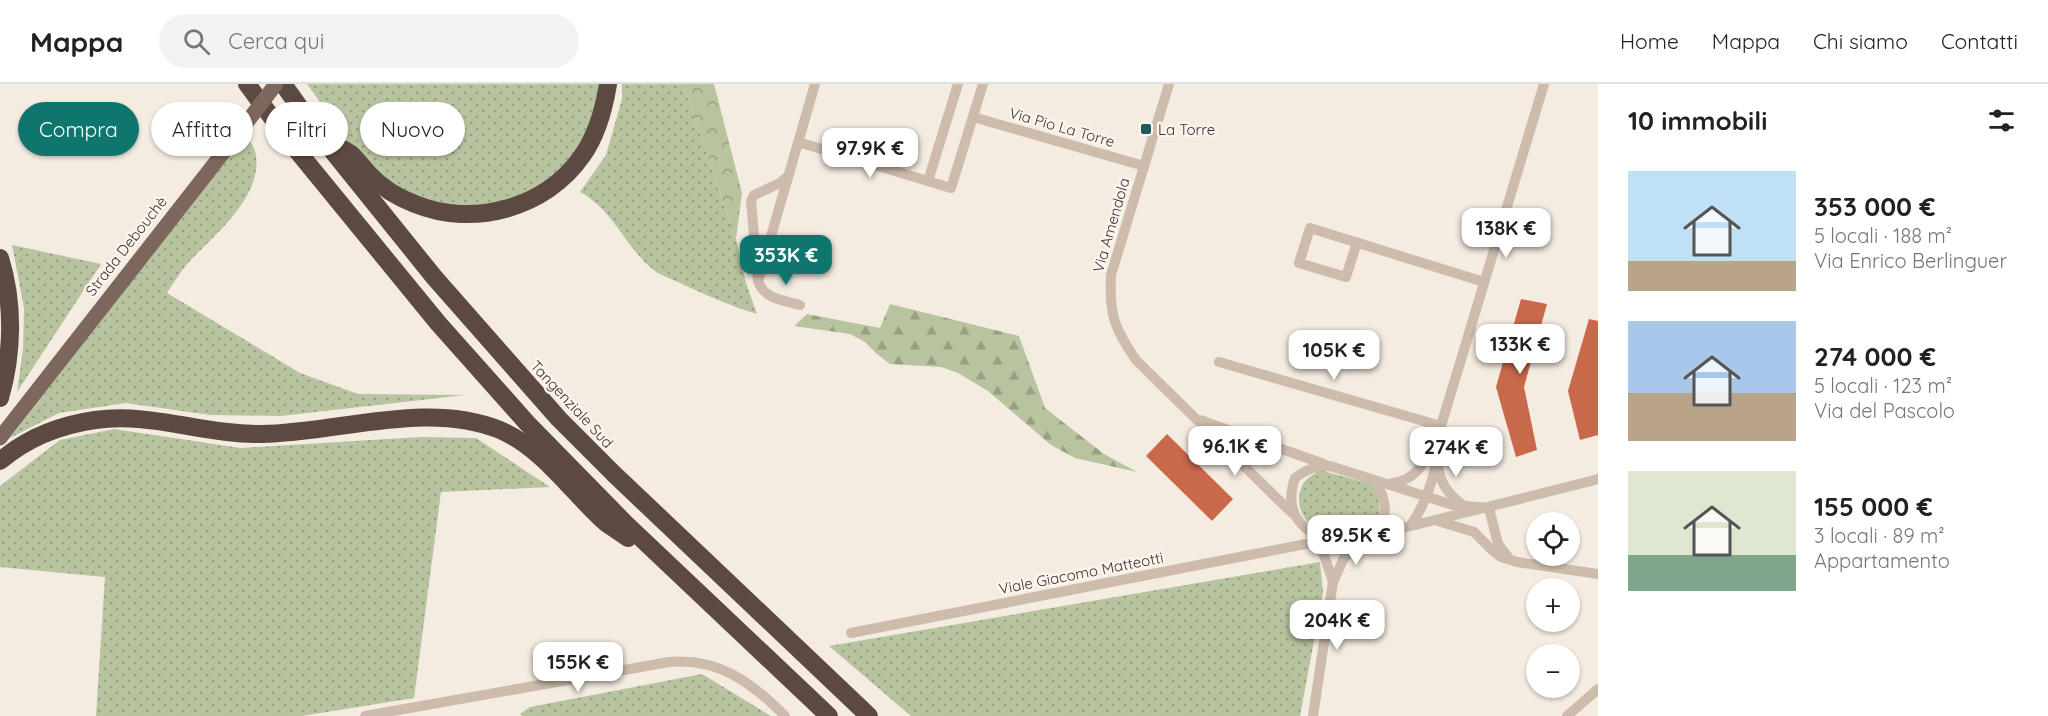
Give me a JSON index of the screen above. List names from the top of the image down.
{
  "streets": {
    "highway": ["Tangenziale Sud"],
    "main road": ["Strada Debouchè"],
    "street": ["Via Pio La Torre", "Via Amendola", "Viale Giacomo Matteotti"]
  },
  "crossings": [
    ["Via Pio La Torre", "Via Amendola"]
  ],
  "places": {
    "transit": ["La Torre"]
  },
  "page": {
    "header": "Mappa",
    "search": "Cerca qui",
    "nav": [
      "Home",
      "Mappa",
      "Chi siamo",
      "Contatti"
    ],
    "heading": "10 immobili",
    "chip": [
      "Compra",
      "Affitta",
      "Filtri",
      "Nuovo"
    ],
    "price": [
      "97.9K €",
      "138K €",
      "353K €",
      "133K €",
      "105K €",
      "96.1K €",
      "274K €",
      "89.5K €",
      "204K €",
      "155K €"
    ],
    "list": [
      {
        "name": "353 000 €",
        "note": "5 locali · 188 m² · Via Enrico Berlinguer"
      },
      {
        "name": "274 000 €",
        "note": "5 locali · 123 m² · Via del Pascolo"
      },
      {
        "name": "155 000 €",
        "note": "3 locali · 89 m² · Appartamento"
      }
    ],
    "map_buttons": ["+", "−"]
  }
}
